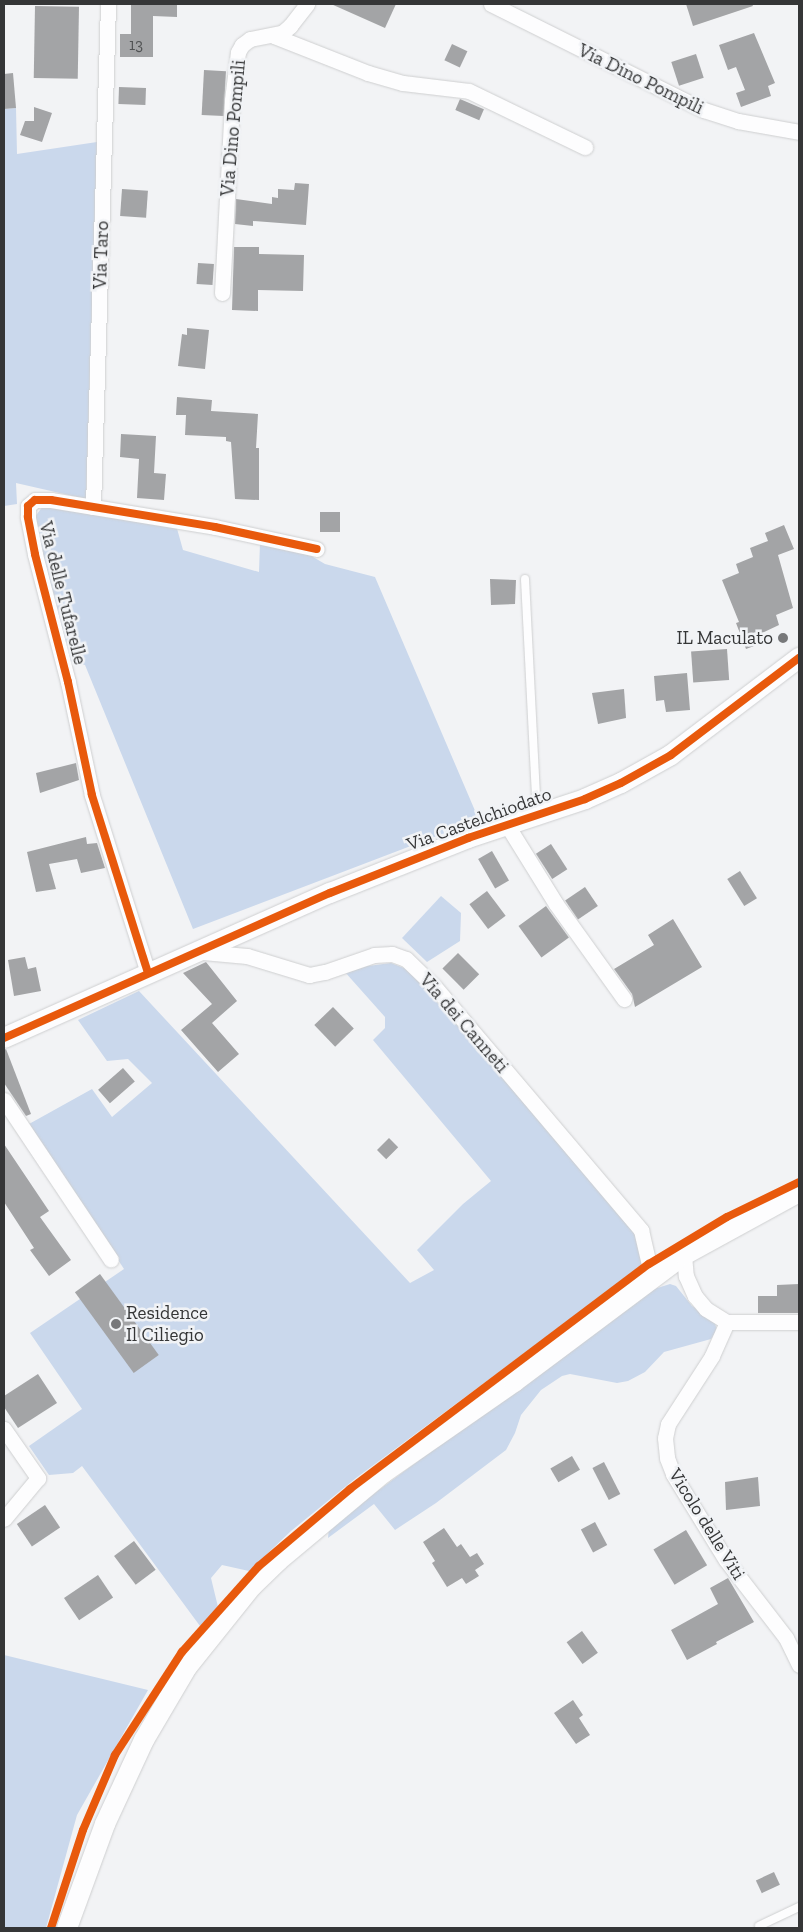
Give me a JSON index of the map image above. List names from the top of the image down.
{
  "streets": {
    "main road": ["Via Castelchiodato"],
    "street": [
      "Via Dino Pompili",
      "Via Taro",
      "Via delle Tufarelle",
      "Via dei Canneti",
      "Vicolo delle Viti"
    ]
  },
  "crossings": [
    ["Via Taro", "Via delle Tufarelle"],
    ["Via delle Tufarelle", "Via Castelchiodato"],
    ["Via Castelchiodato", "Via dei Canneti"]
  ],
  "places": ["IL Maculato", "Residence Il Ciliegio"],
  "house_numbers": ["13"]
}
